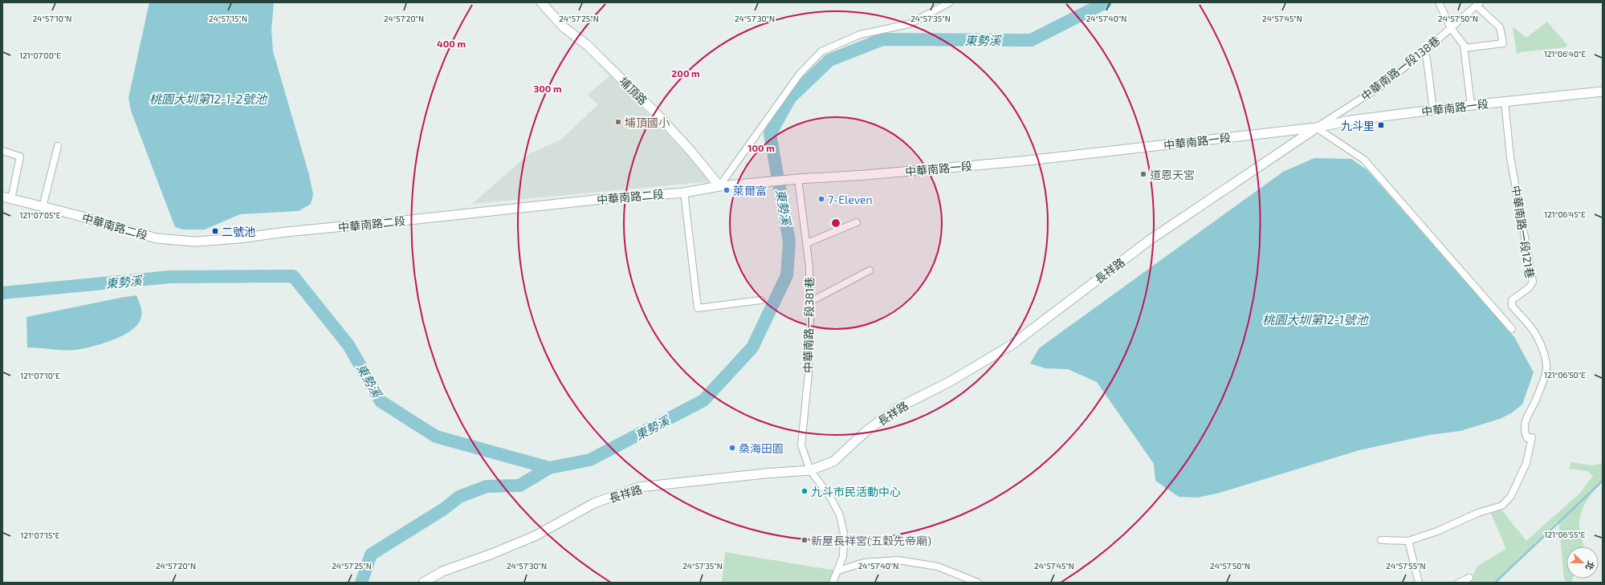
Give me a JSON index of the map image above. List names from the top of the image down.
{
  "streets": {
    "main road": [
      "埔頂路",
      "中華南路一段",
      "中華南路二段",
      "長祥路"
    ],
    "street": ["中華南路一段138巷", "中華南路一段121巷", "中華南路一段381巷"]
  },
  "crossings": [
    ["中華南路一段138巷", "中華南路一段"],
    ["中華南路一段138巷", "長祥路"],
    ["埔頂路", "中華南路二段"],
    ["中華南路一段", "中華南路二段"],
    ["中華南路一段", "中華南路一段121巷"],
    ["中華南路一段", "長祥路"],
    ["中華南路一段", "中華南路一段381巷"],
    ["長祥路", "中華南路一段381巷"]
  ],
  "water": ["東勢溪", "桃園大圳第12-1-2號池", "桃園大圳第12-1號池"],
  "places": {
    "other": [
      "埔頂國小",
      "道恩天宮",
      "萊爾富",
      "7-Eleven",
      "桑海田園",
      "九斗市民活動中心",
      "新屋長祥宮(五穀先帝廟)"
    ],
    "transit": ["九斗里", "二號池"]
  },
  "north": "right",
  "coordinates": [
    "24°57'10\"N",
    "24°57'15\"N",
    "24°57'20\"N",
    "24°57'25\"N",
    "24°57'30\"N",
    "24°57'35\"N",
    "24°57'40\"N",
    "24°57'45\"N",
    "24°57'50\"N",
    "121°06'40\"E",
    "121°07'00\"E",
    "121°06'45\"E",
    "121°07'05\"E",
    "121°06'50\"E",
    "121°07'10\"E",
    "121°06'55\"E",
    "121°07'15\"E",
    "24°57'55\"N"
  ],
  "rings": [
    "400 m",
    "200 m",
    "300 m",
    "100 m"
  ]
}
